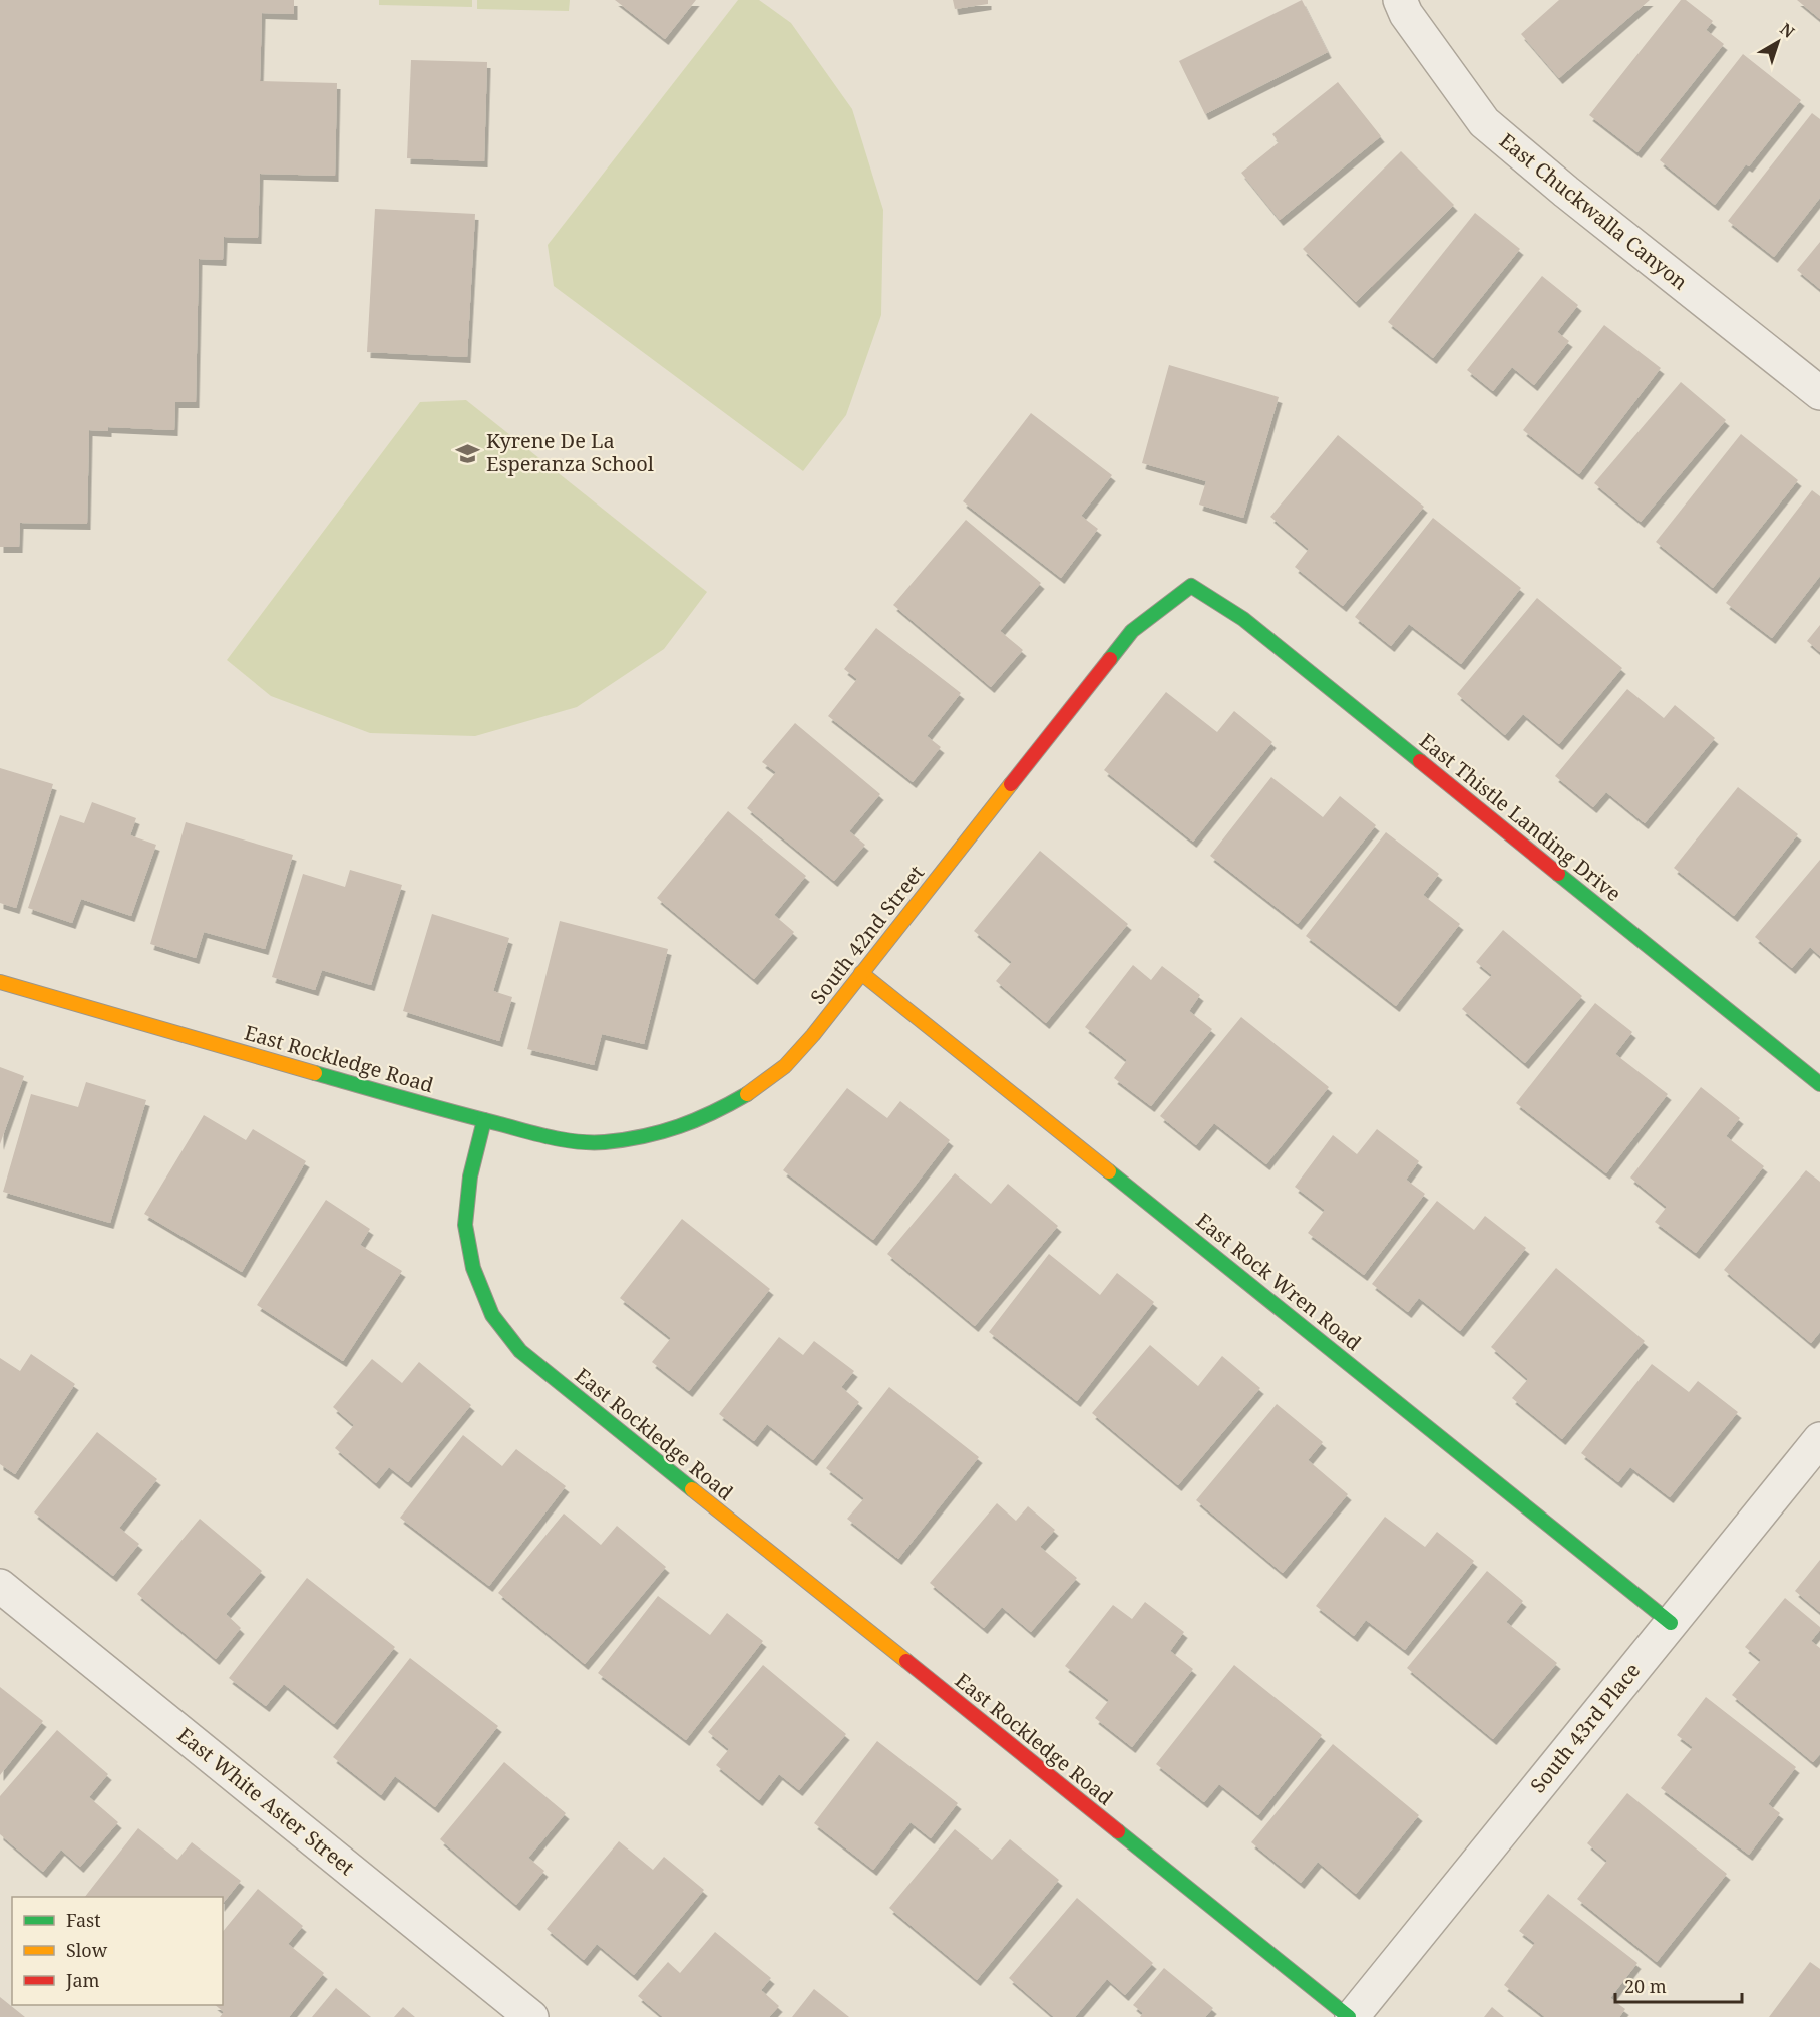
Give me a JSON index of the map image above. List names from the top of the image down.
{
  "streets": {
    "street": [
      "East Chuckwalla Canyon",
      "East Thistle Landing Drive",
      "South 42nd Street",
      "East Rockledge Road",
      "East Rock Wren Road",
      "South 43rd Place",
      "East White Aster Street"
    ]
  },
  "crossings": [
    ["East Thistle Landing Drive", "South 42nd Street"],
    ["South 42nd Street", "East Rockledge Road"],
    ["South 42nd Street", "East Rock Wren Road"],
    ["East Rockledge Road", "South 43rd Place"],
    ["East Rock Wren Road", "South 43rd Place"]
  ],
  "places": {
    "school or university": ["Kyrene De La Esperanza School"]
  },
  "legend": ["Fast", "Slow", "Jam"],
  "scale_bar": "20 m",
  "north": "top right"
}
